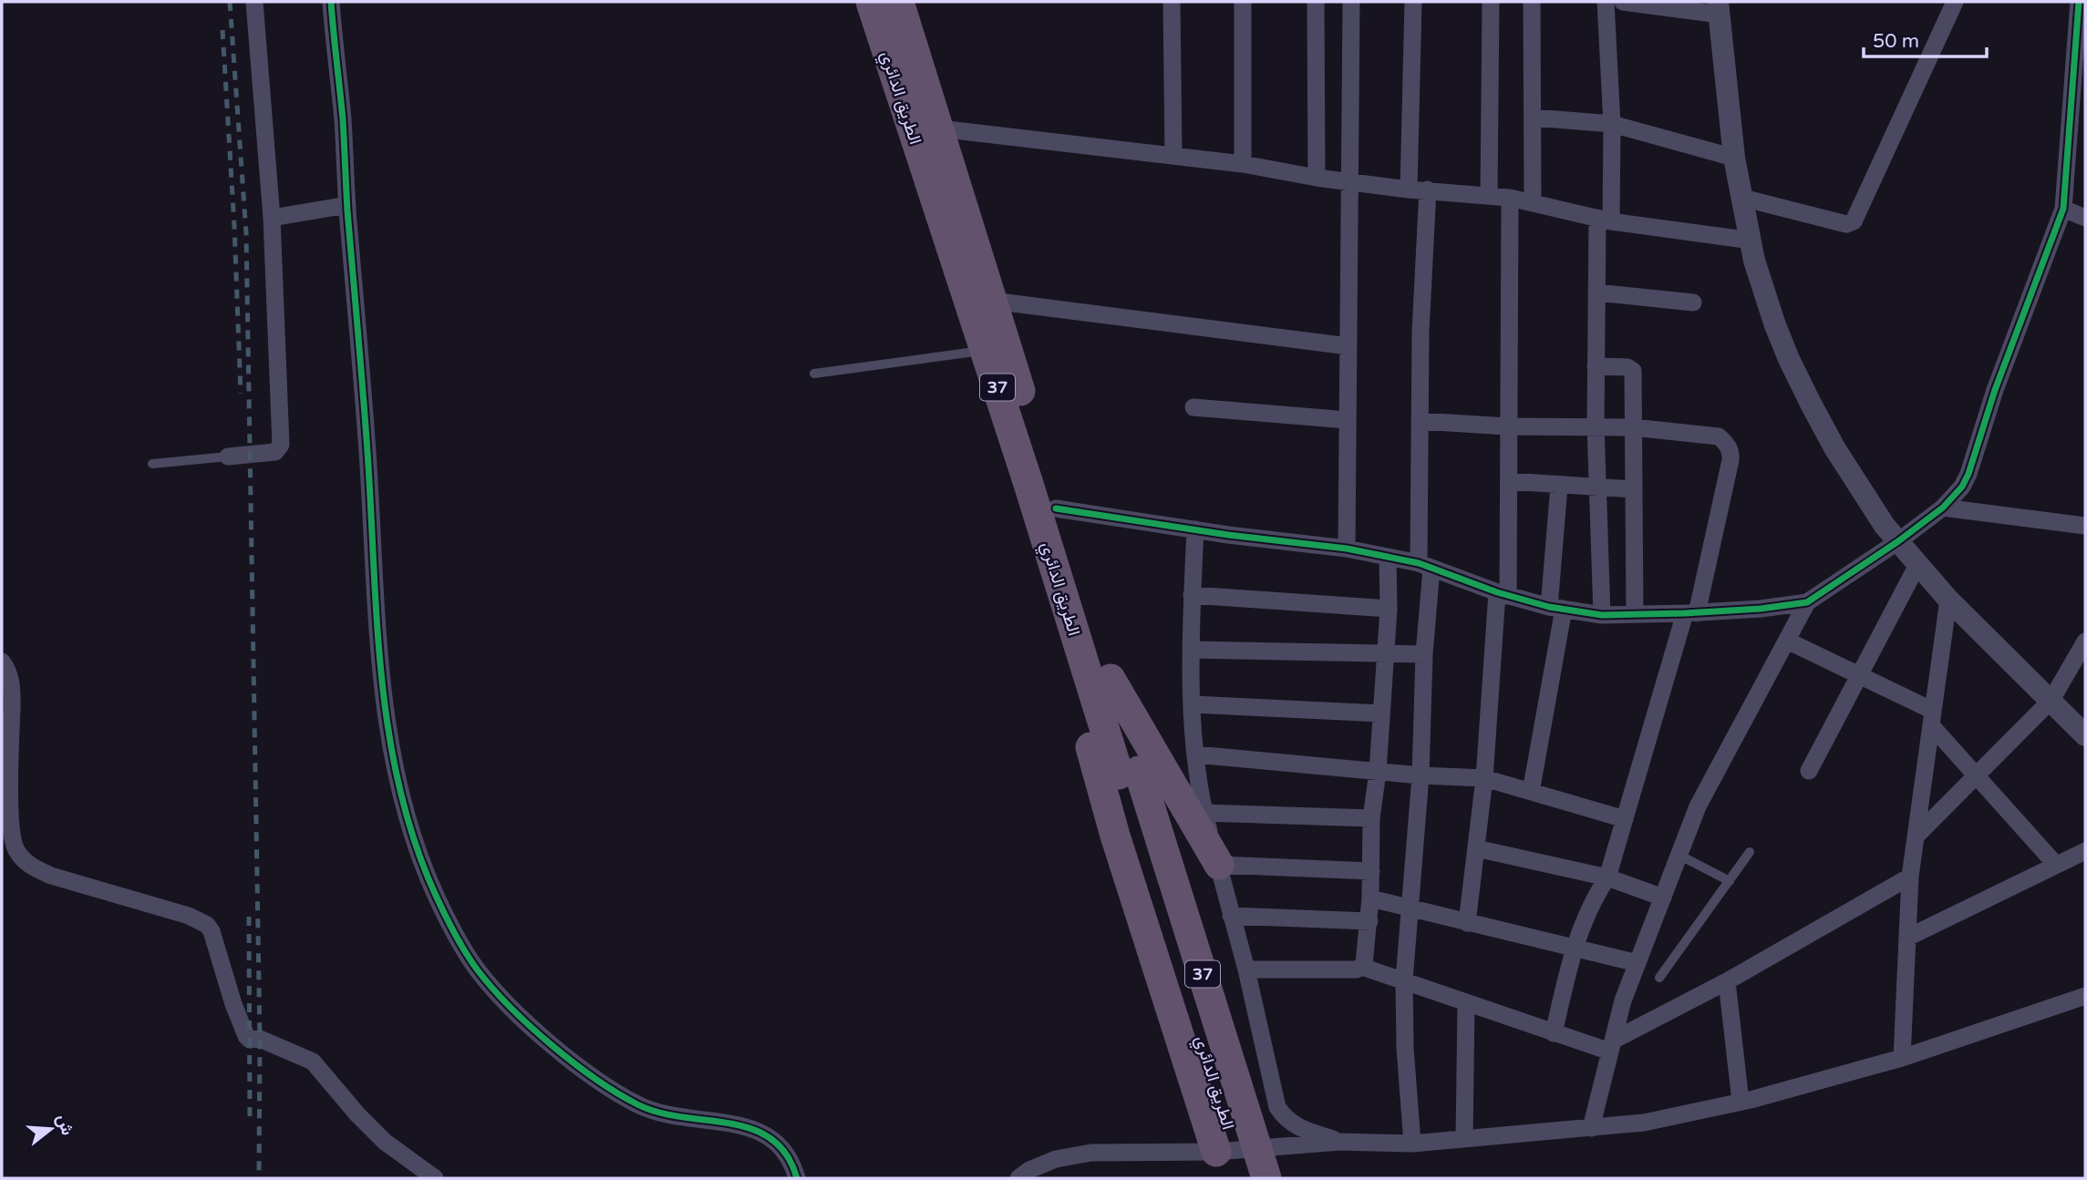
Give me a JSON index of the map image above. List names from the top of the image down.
{
  "streets": {
    "highway": ["الطريق الدائري", "37"]
  },
  "scale_bar": "50 m",
  "north": "right"
}
